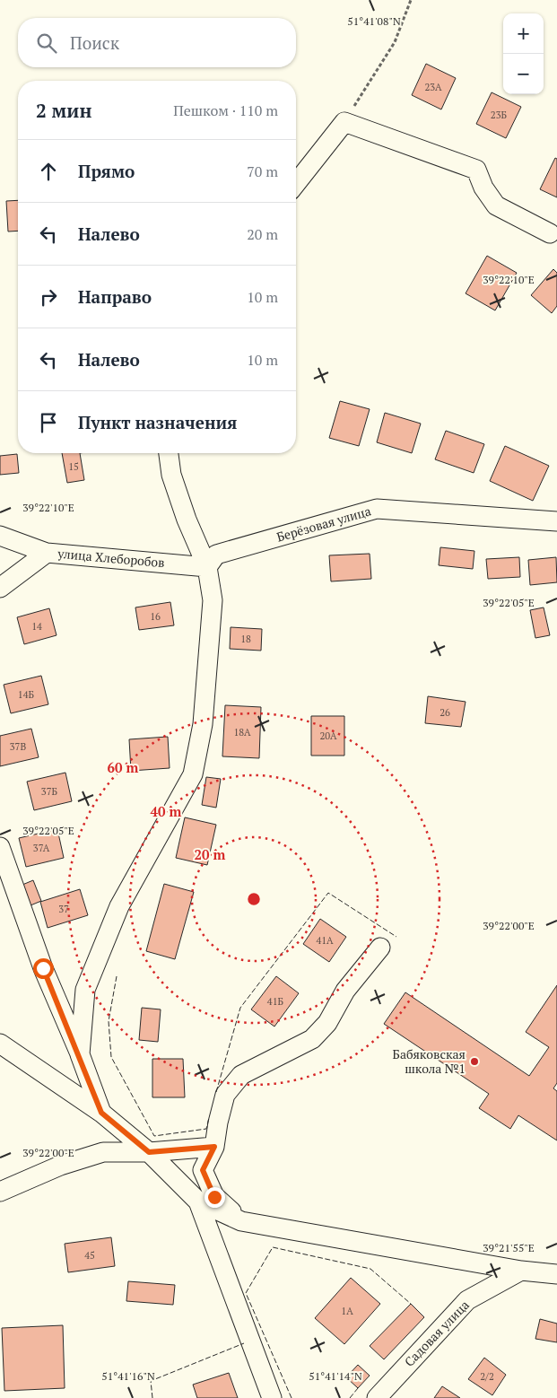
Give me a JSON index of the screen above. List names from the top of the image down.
{
  "streets": {
    "street": ["Берёзовая улица", "улица Хлеборобов", "Садовая улица"]
  },
  "crossings": [
    ["Берёзовая улица", "улица Хлеборобов"]
  ],
  "places": ["Бабяковская школа №1"],
  "house_numbers": [
    "23А",
    "23Б",
    "15",
    "16",
    "14",
    "18",
    "14Б",
    "26",
    "18А",
    "20А",
    "37В",
    "37Б",
    "37А",
    "37",
    "41А",
    "41Б",
    "45",
    "1А",
    "2/2"
  ],
  "page": {
    "map_buttons": ["+", "−"],
    "search": "Поиск",
    "heading": ["2 мин", "Пешком · 110 m"],
    "list": [
      ["Прямо", "70 m"],
      ["Налево", "20 m"],
      ["Направо", "10 m"],
      ["Налево", "10 m"],
      "Пункт назначения"
    ]
  },
  "coordinates": [
    "51°41'08\"N",
    "39°22'10\"E",
    "39°22'05\"E",
    "39°22'00\"E",
    "39°21'55\"E",
    "51°41'16\"N",
    "51°41'14\"N"
  ],
  "rings": ["60 m", "40 m", "20 m"]
}
